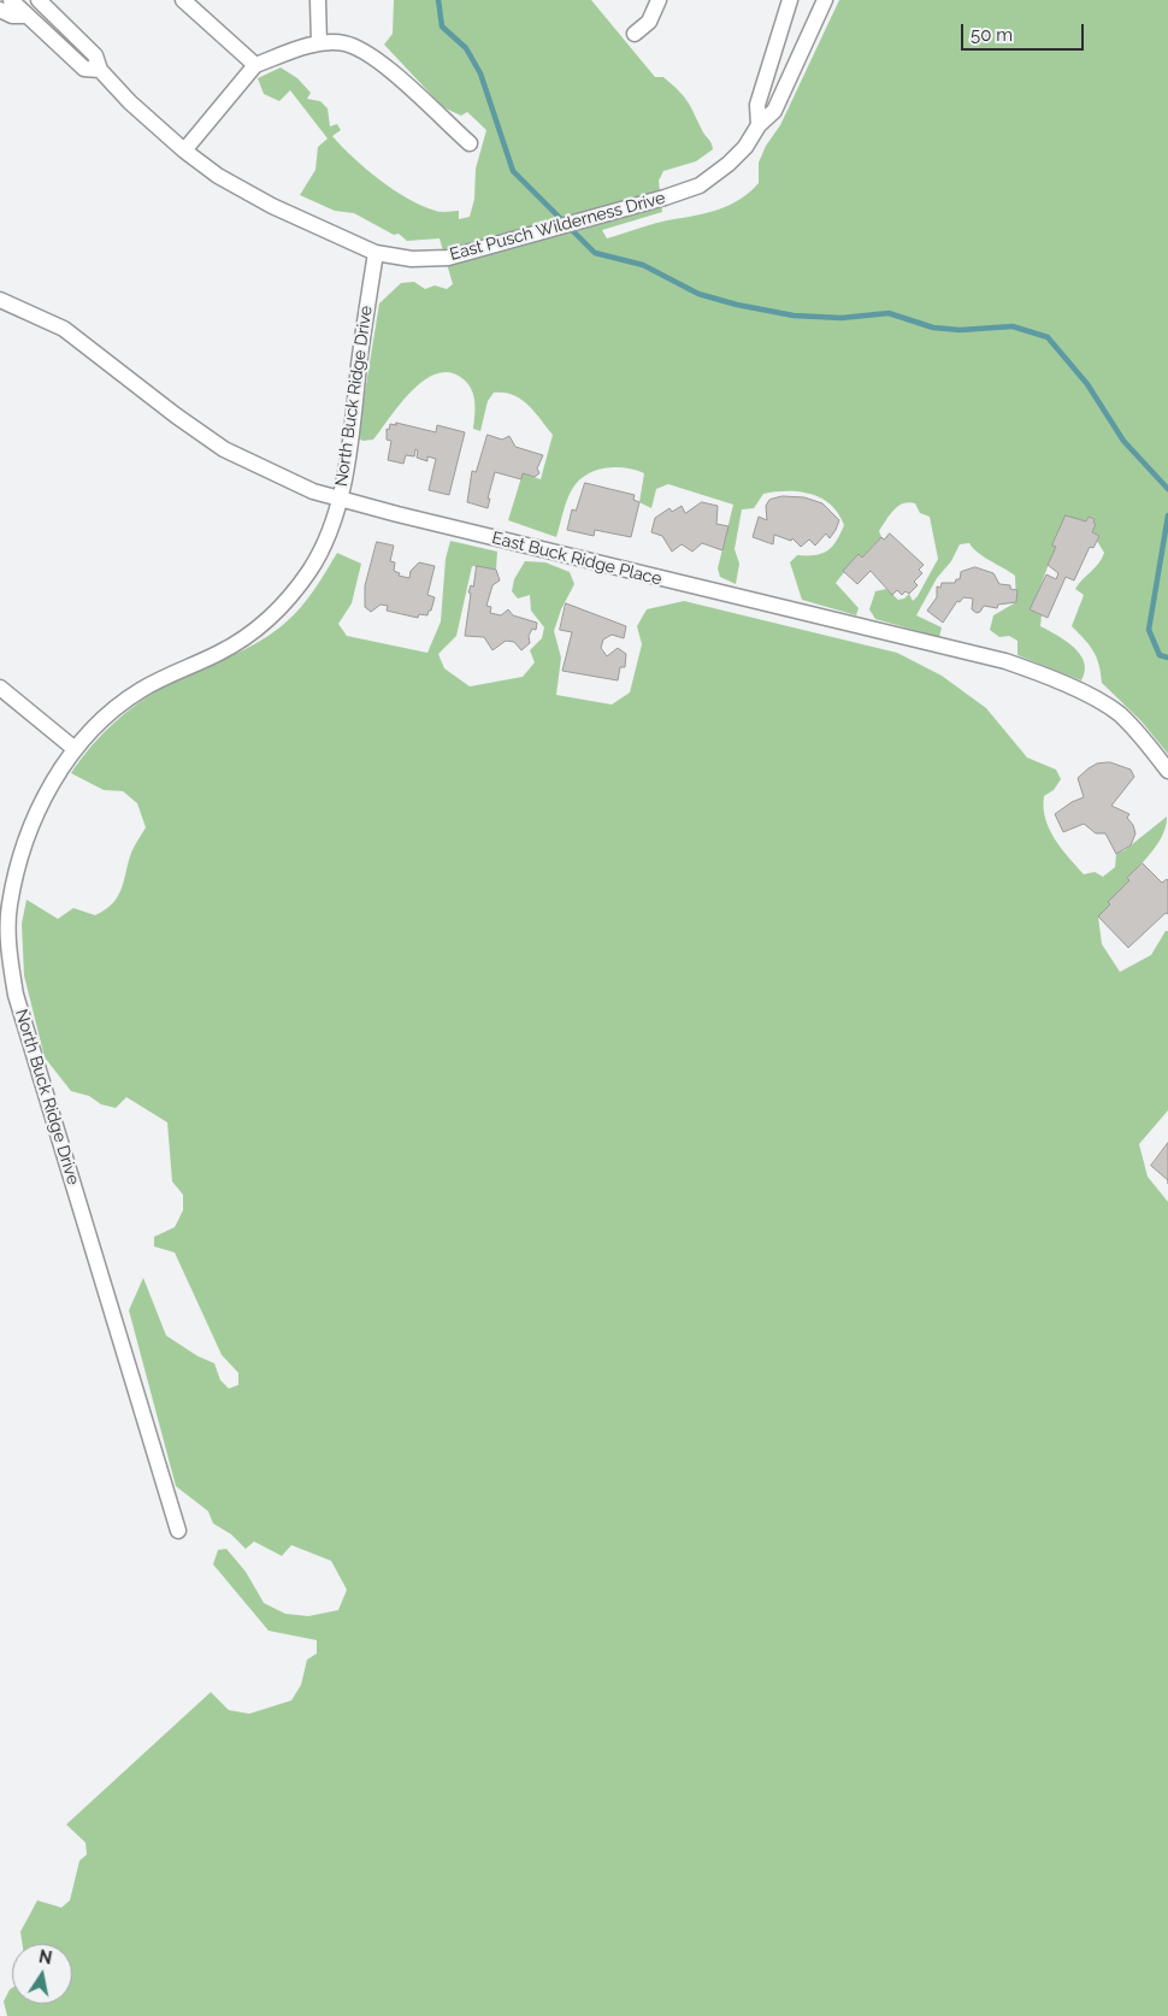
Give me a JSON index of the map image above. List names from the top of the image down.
{
  "streets": {
    "street": ["East Pusch Wilderness Drive", "North Buck Ridge Drive", "East Buck Ridge Place"]
  },
  "crossings": [
    ["East Pusch Wilderness Drive", "North Buck Ridge Drive"],
    ["North Buck Ridge Drive", "East Buck Ridge Place"]
  ],
  "scale_bar": "50 m",
  "north": "top"
}
